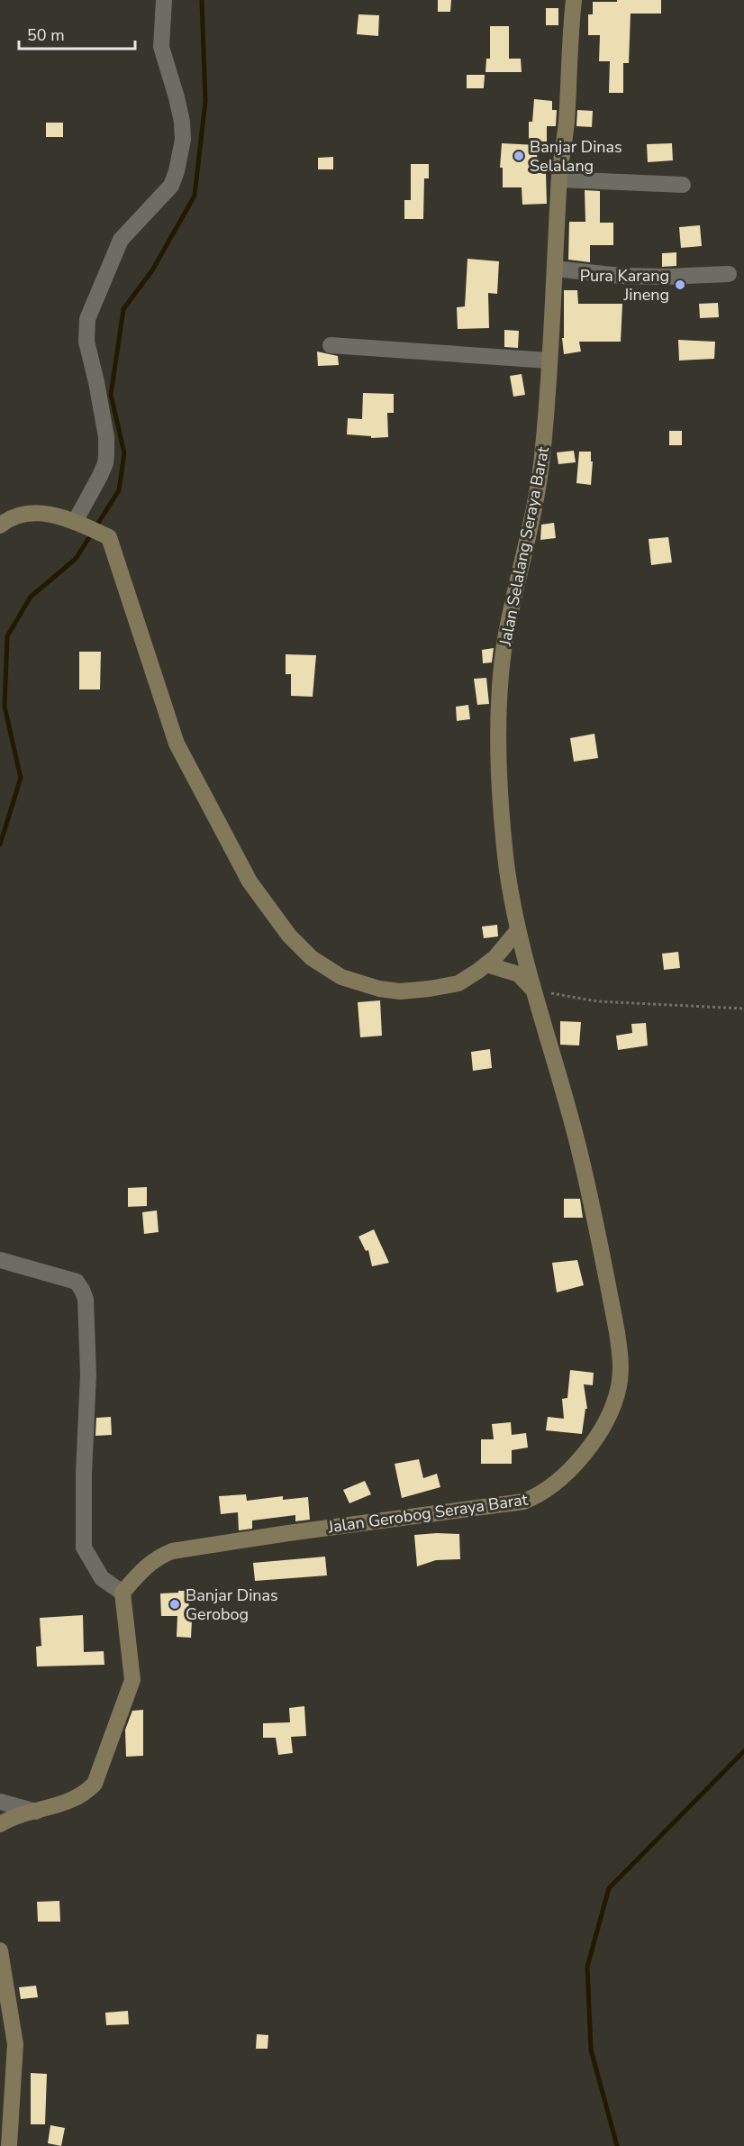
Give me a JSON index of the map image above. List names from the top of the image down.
{
  "streets": {
    "street": ["Jalan Selalang Seraya Barat", "Jalan Gerobog Seraya Barat"]
  },
  "crossings": [
    ["Jalan Selalang Seraya Barat", "Jalan Gerobog Seraya Barat"]
  ],
  "places": ["Banjar Dinas Selalang", "Pura Karang Jineng", "Banjar Dinas Gerobog"],
  "scale_bar": "50 m"
}
